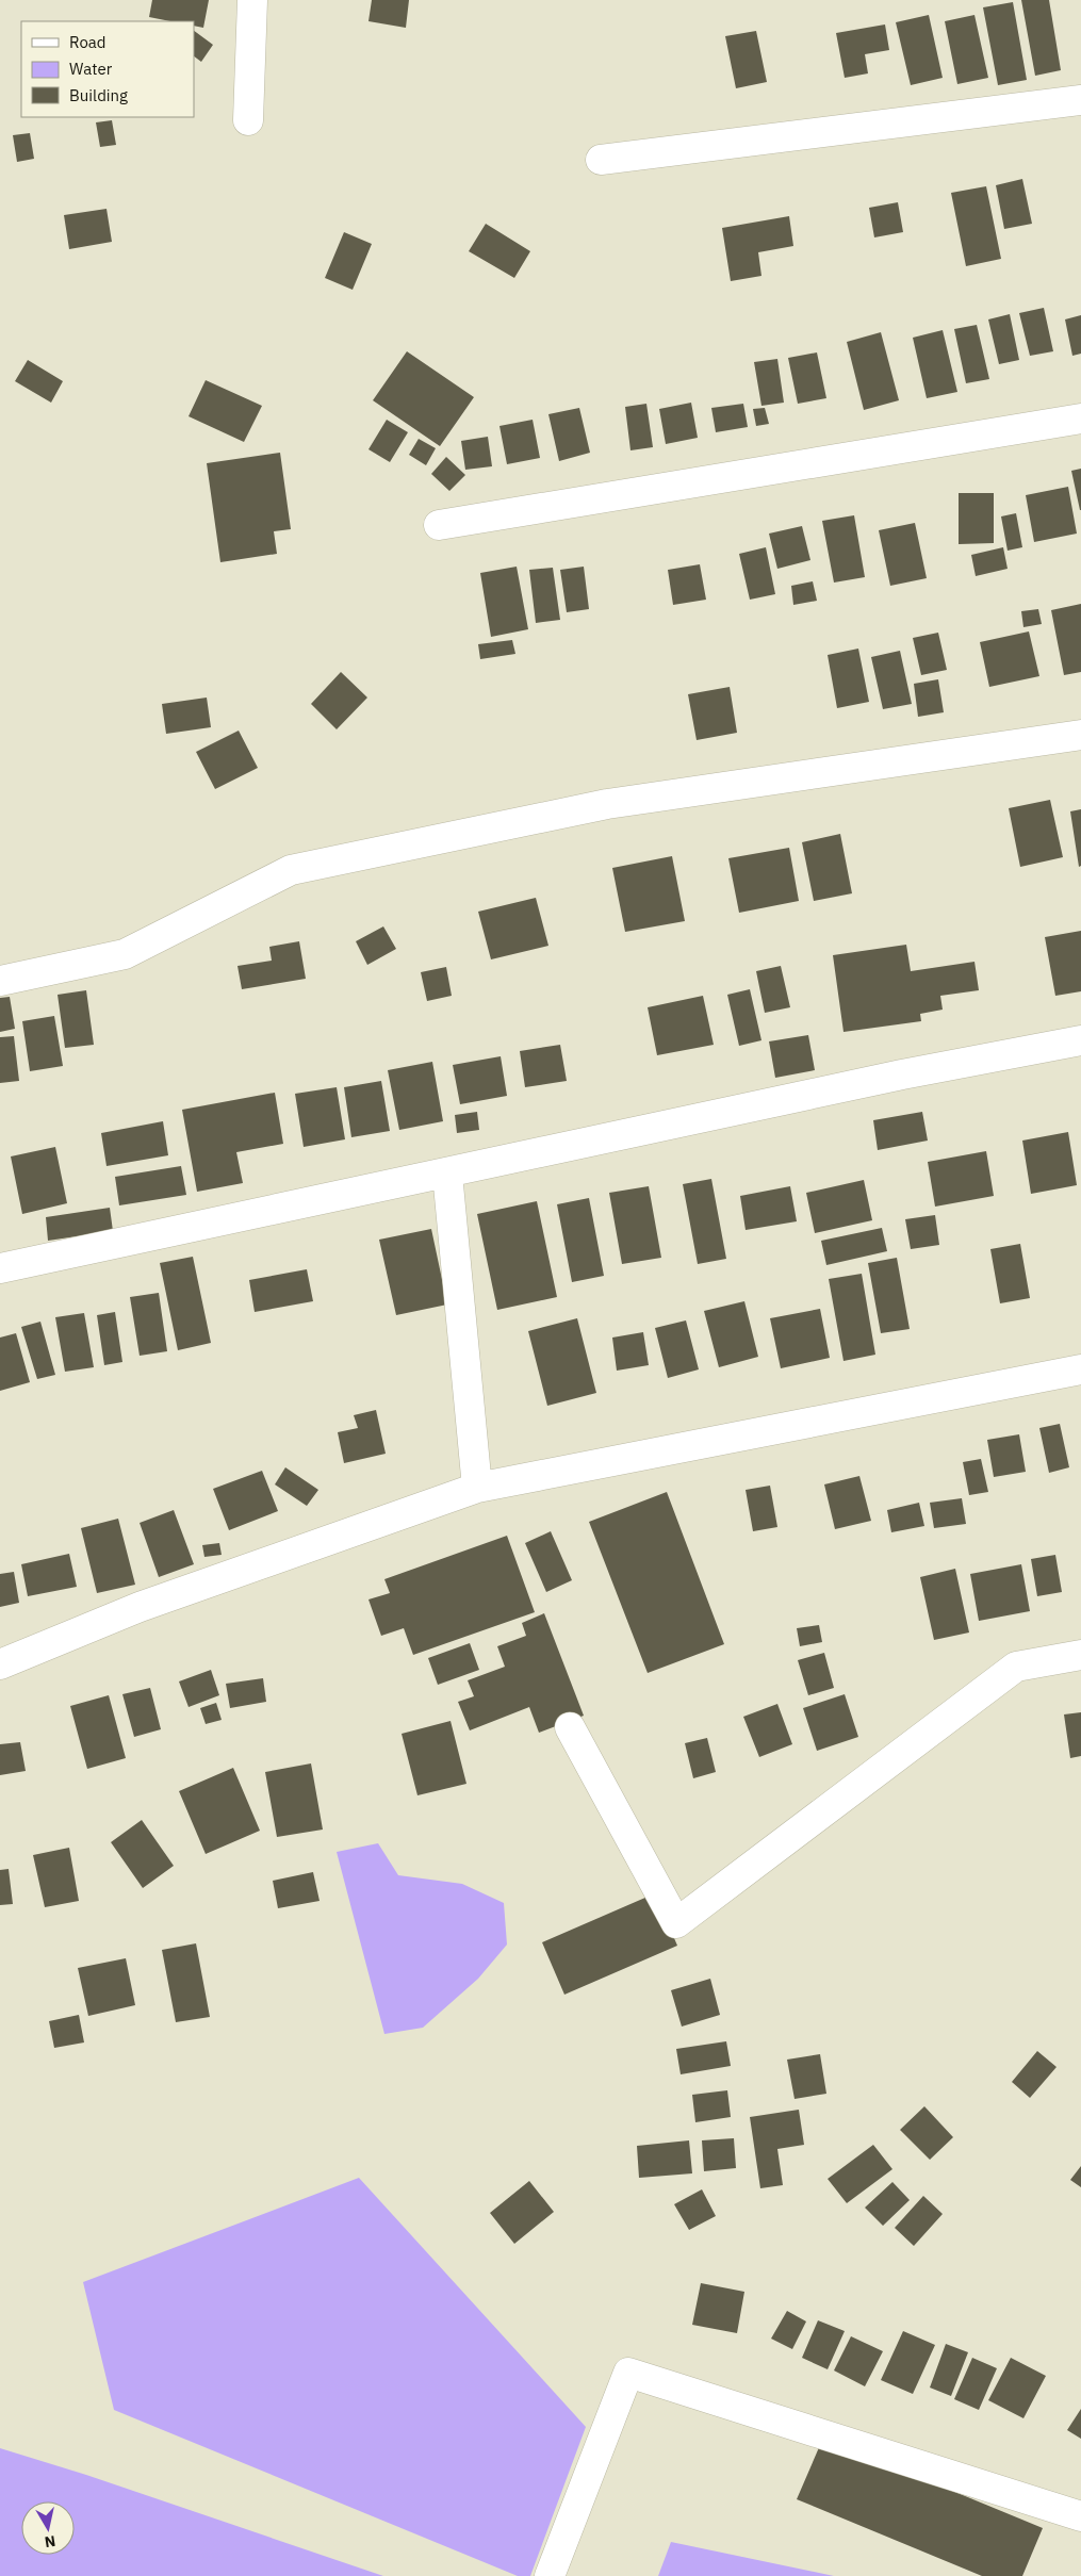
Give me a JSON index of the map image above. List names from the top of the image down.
{
  "legend": ["Road", "Water", "Building"],
  "north": "bottom"
}
